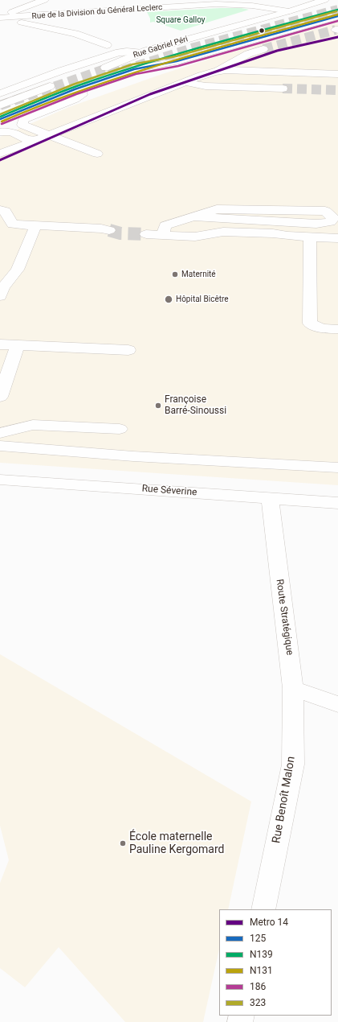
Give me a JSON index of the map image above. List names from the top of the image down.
{
  "streets": {
    "street": [
      "Rue de la Division du Général Leclerc",
      "Rue Gabriel Péri",
      "Rue Séverine",
      "Route Stratégique",
      "Rue Benoît Malon"
    ]
  },
  "crossings": [
    ["Rue de la Division du Général Leclerc", "Rue Gabriel Péri"],
    ["Rue Séverine", "Route Stratégique"],
    ["Route Stratégique", "Rue Benoît Malon"]
  ],
  "parks": ["Square Galloy"],
  "places": [
    "Maternité",
    "Hôpital Bicêtre",
    "Françoise Barré-Sinoussi",
    "École maternelle Pauline Kergomard"
  ],
  "lines": [
    "transit line N139",
    "transit line 323",
    "transit line N131",
    "transit line 125",
    "transit line 186",
    "metro line 14"
  ],
  "legend": [
    "Metro 14",
    "125",
    "N139",
    "N131",
    "186",
    "323"
  ]
}
